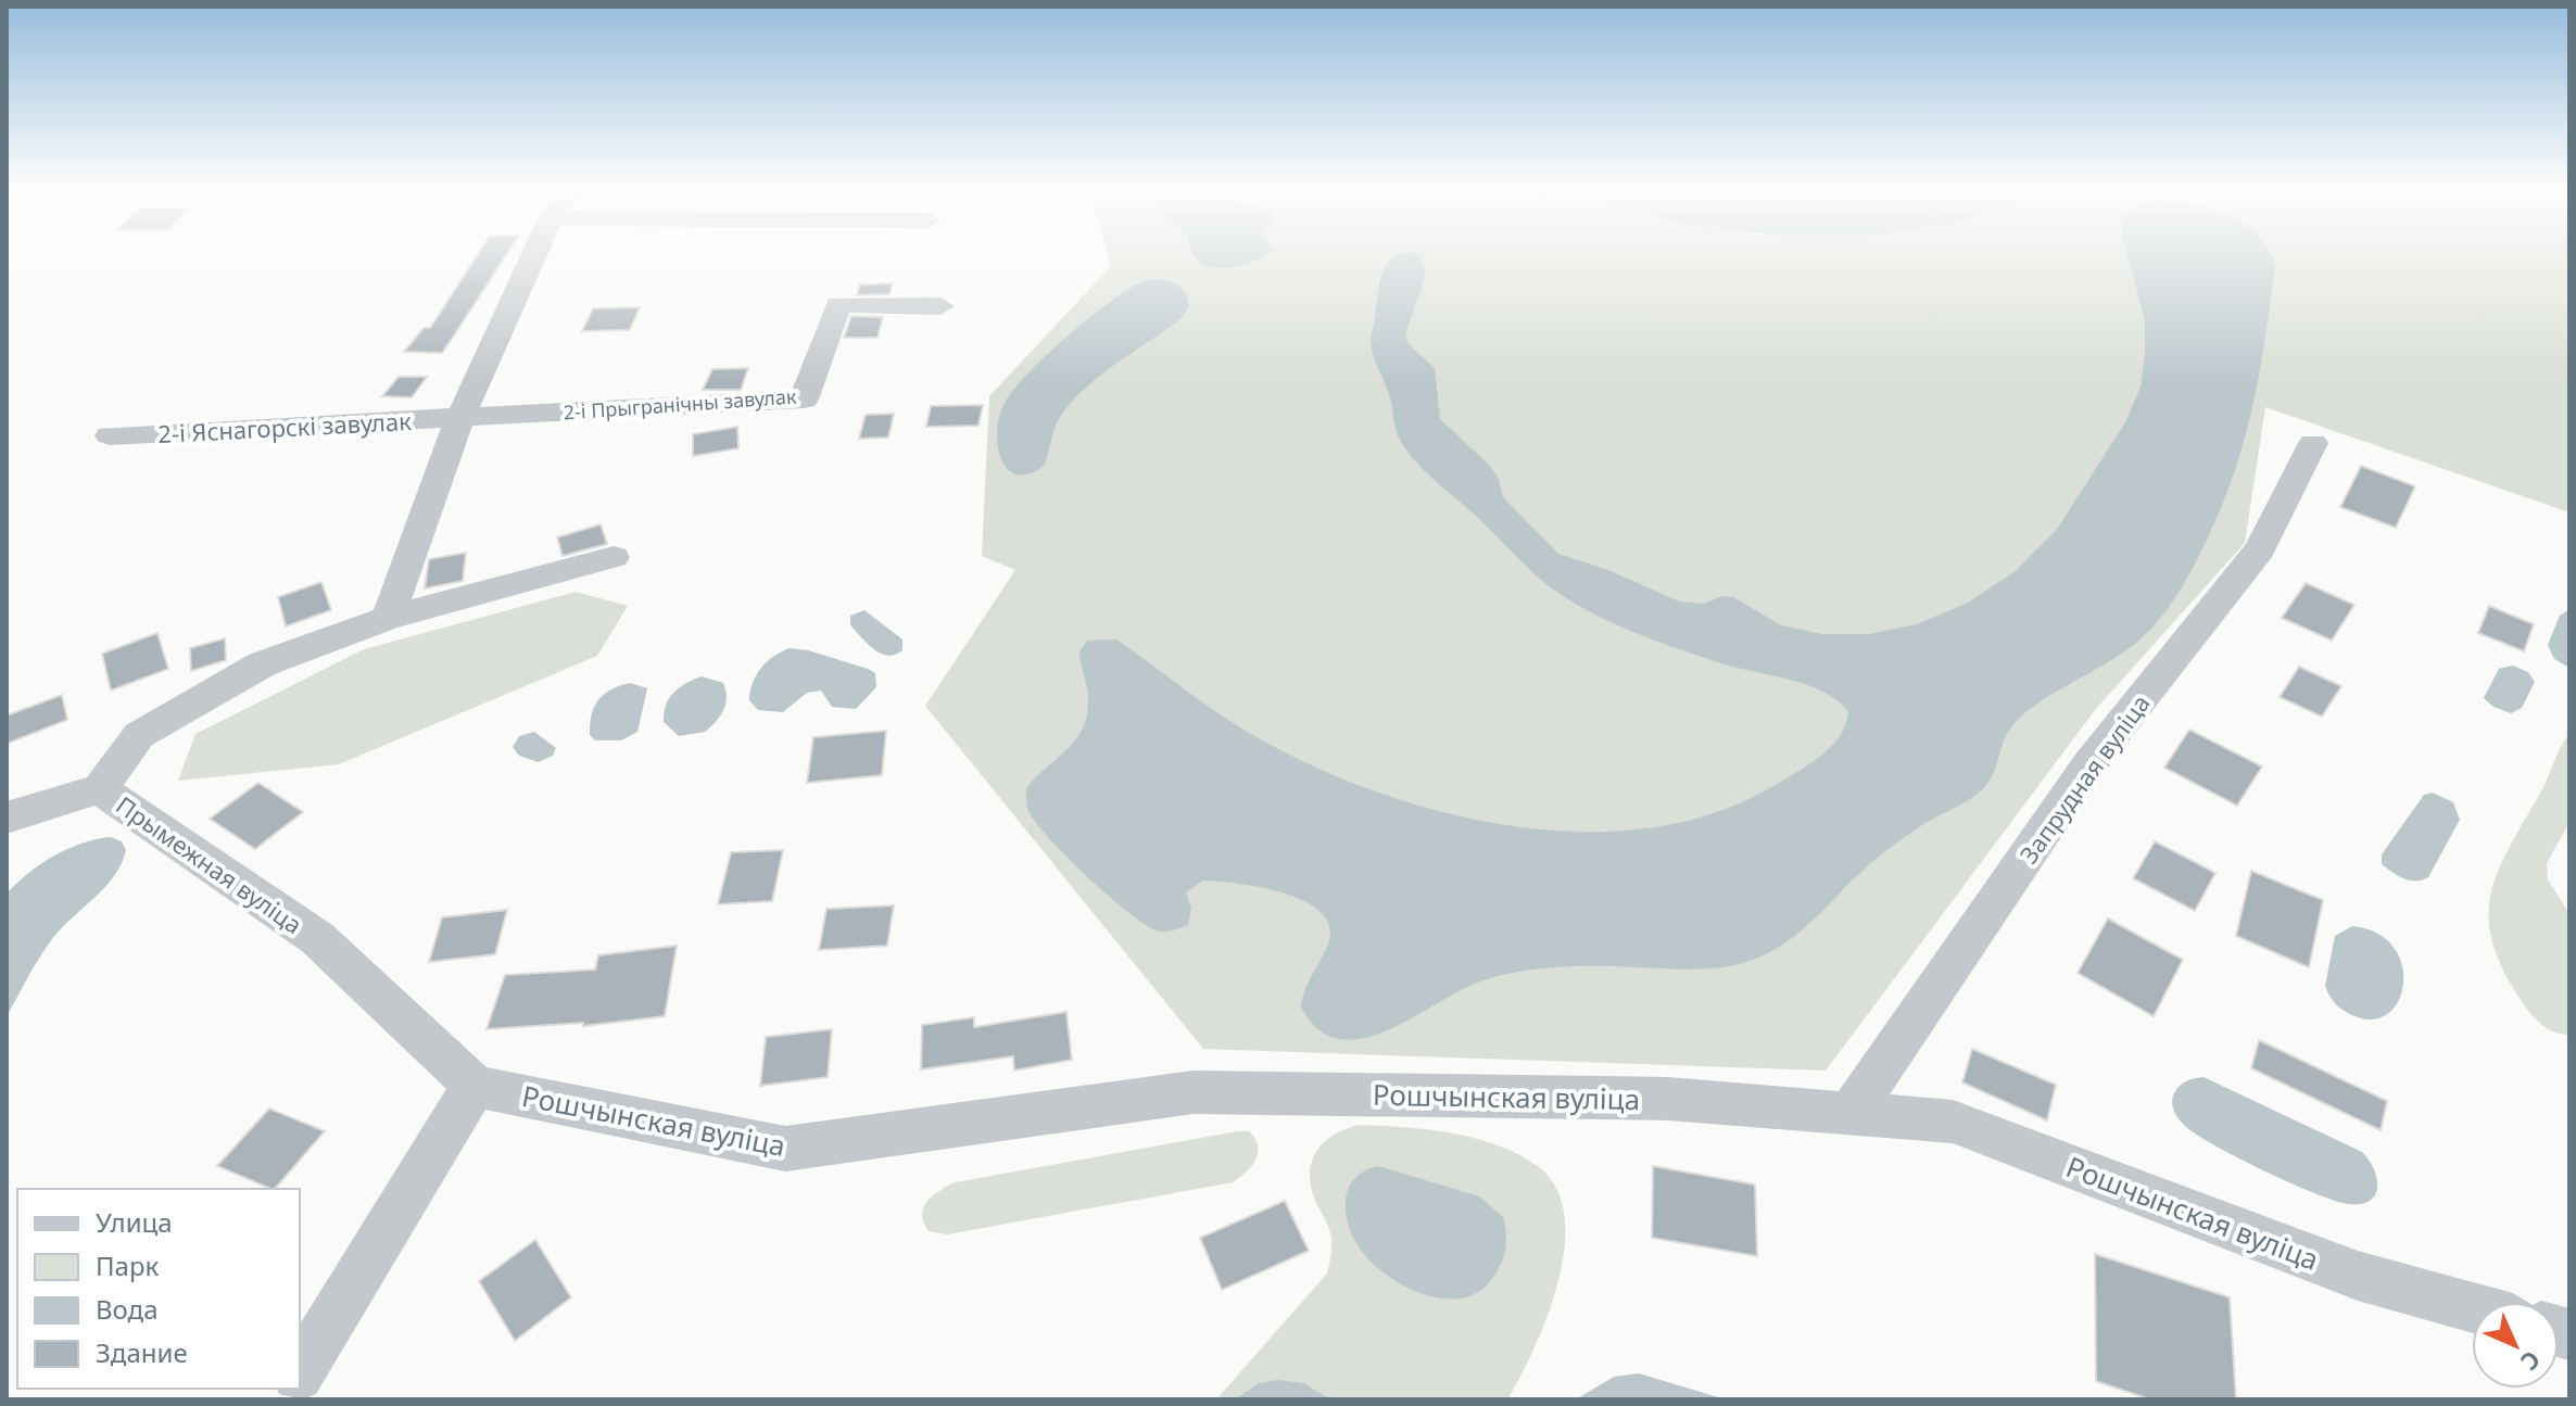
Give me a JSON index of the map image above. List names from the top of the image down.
{
  "streets": {
    "street": [
      "2-і Прыгранічны завулак",
      "2-і Яснагорскі завулак",
      "Запрудная вуліца",
      "Прымежная вуліца",
      "Рошчынская вуліца"
    ]
  },
  "crossings": [
    ["2-і Прыгранічны завулак", "2-і Яснагорскі завулак"],
    ["Запрудная вуліца", "Рошчынская вуліца"],
    ["Прымежная вуліца", "Рошчынская вуліца"]
  ],
  "legend": [
    "Улица",
    "Парк",
    "Вода",
    "Здание"
  ],
  "north": "bottom right"
}
